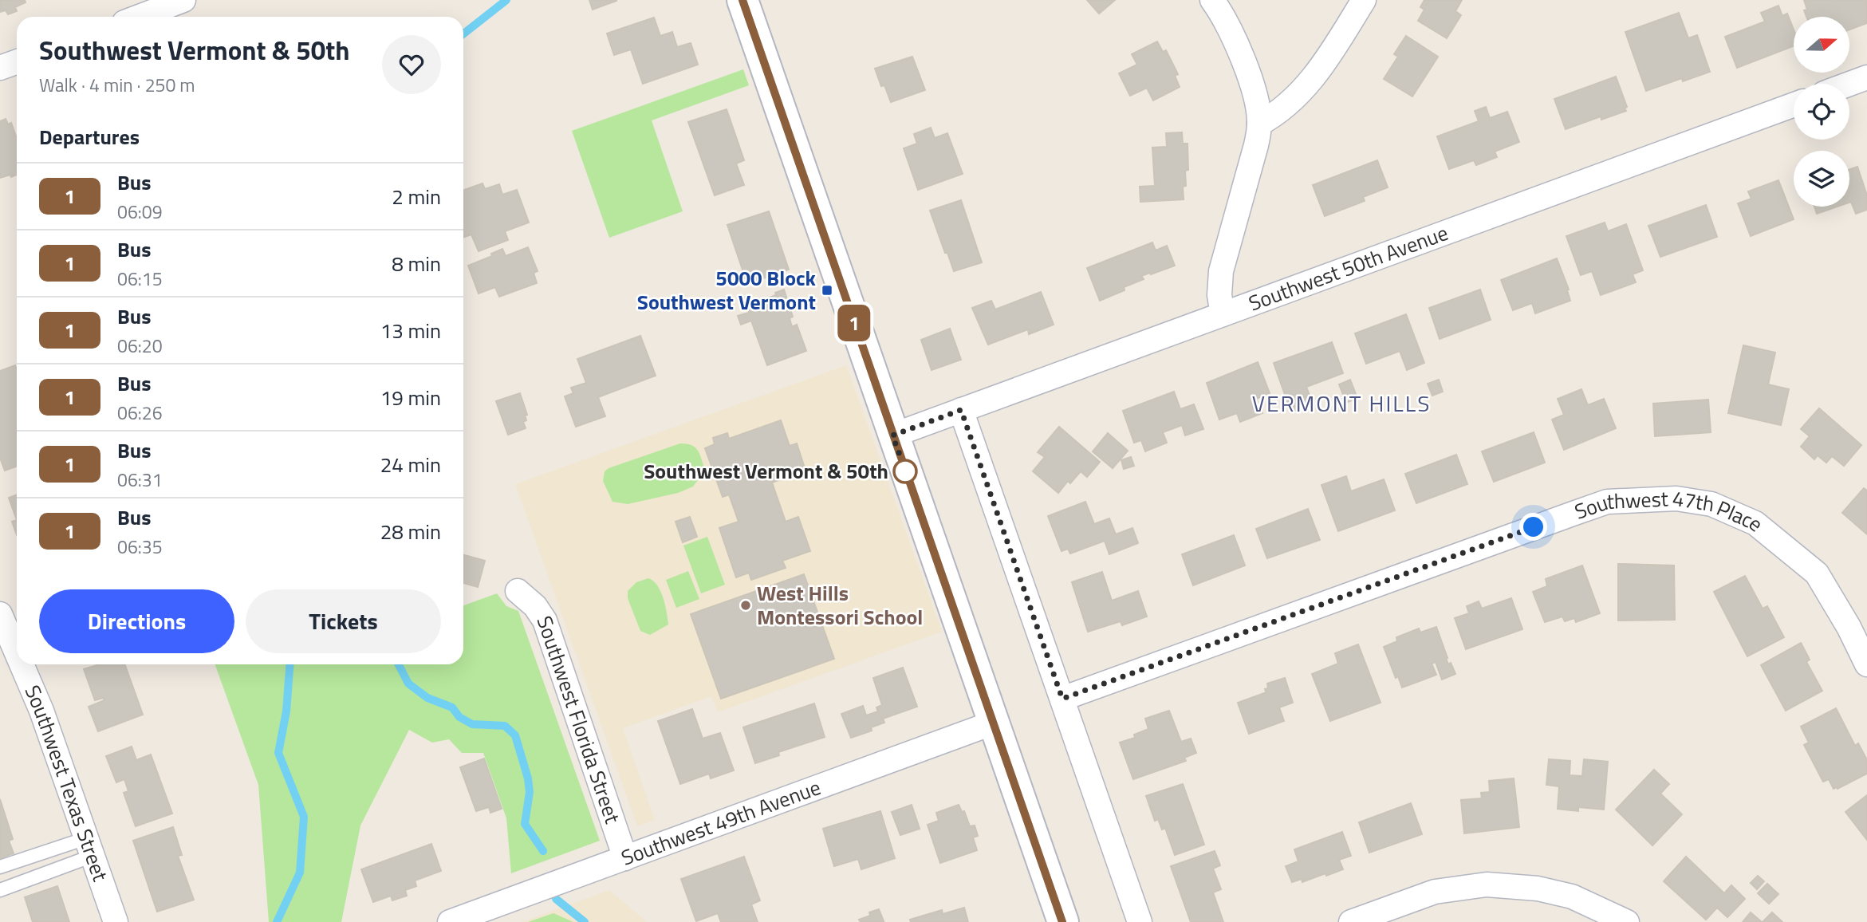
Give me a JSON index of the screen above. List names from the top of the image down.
{
  "streets": {
    "street": [
      "Southwest 50th Avenue",
      "Southwest 47th Place",
      "Southwest Florida Street",
      "Southwest Texas Street",
      "Southwest 49th Avenue"
    ]
  },
  "crossings": [
    ["Southwest Florida Street", "Southwest 49th Avenue"]
  ],
  "districts": ["VERMONT HILLS"],
  "places": {
    "transit": ["5000 Block Southwest Vermont"],
    "other": ["Southwest Vermont & 50th", "West Hills Montessori School"]
  },
  "lines": ["bus line 1"],
  "north": "right",
  "page": {
    "on_map": "1",
    "heading": [
      ["Southwest Vermont & 50th", "Walk · 4 min · 250 m"],
      "Departures"
    ],
    "list": [
      {
        "mark": "1",
        "name": "Bus",
        "note": "06:09",
        "value": "2 min"
      },
      {
        "mark": "1",
        "name": "Bus",
        "note": "06:15",
        "value": "8 min"
      },
      {
        "mark": "1",
        "name": "Bus",
        "note": "06:20",
        "value": "13 min"
      },
      {
        "mark": "1",
        "name": "Bus",
        "note": "06:26",
        "value": "19 min"
      },
      {
        "mark": "1",
        "name": "Bus",
        "note": "06:31",
        "value": "24 min"
      },
      {
        "mark": "1",
        "name": "Bus",
        "note": "06:35",
        "value": "28 min"
      }
    ],
    "buttons": ["Directions", "Tickets"]
  }
}
